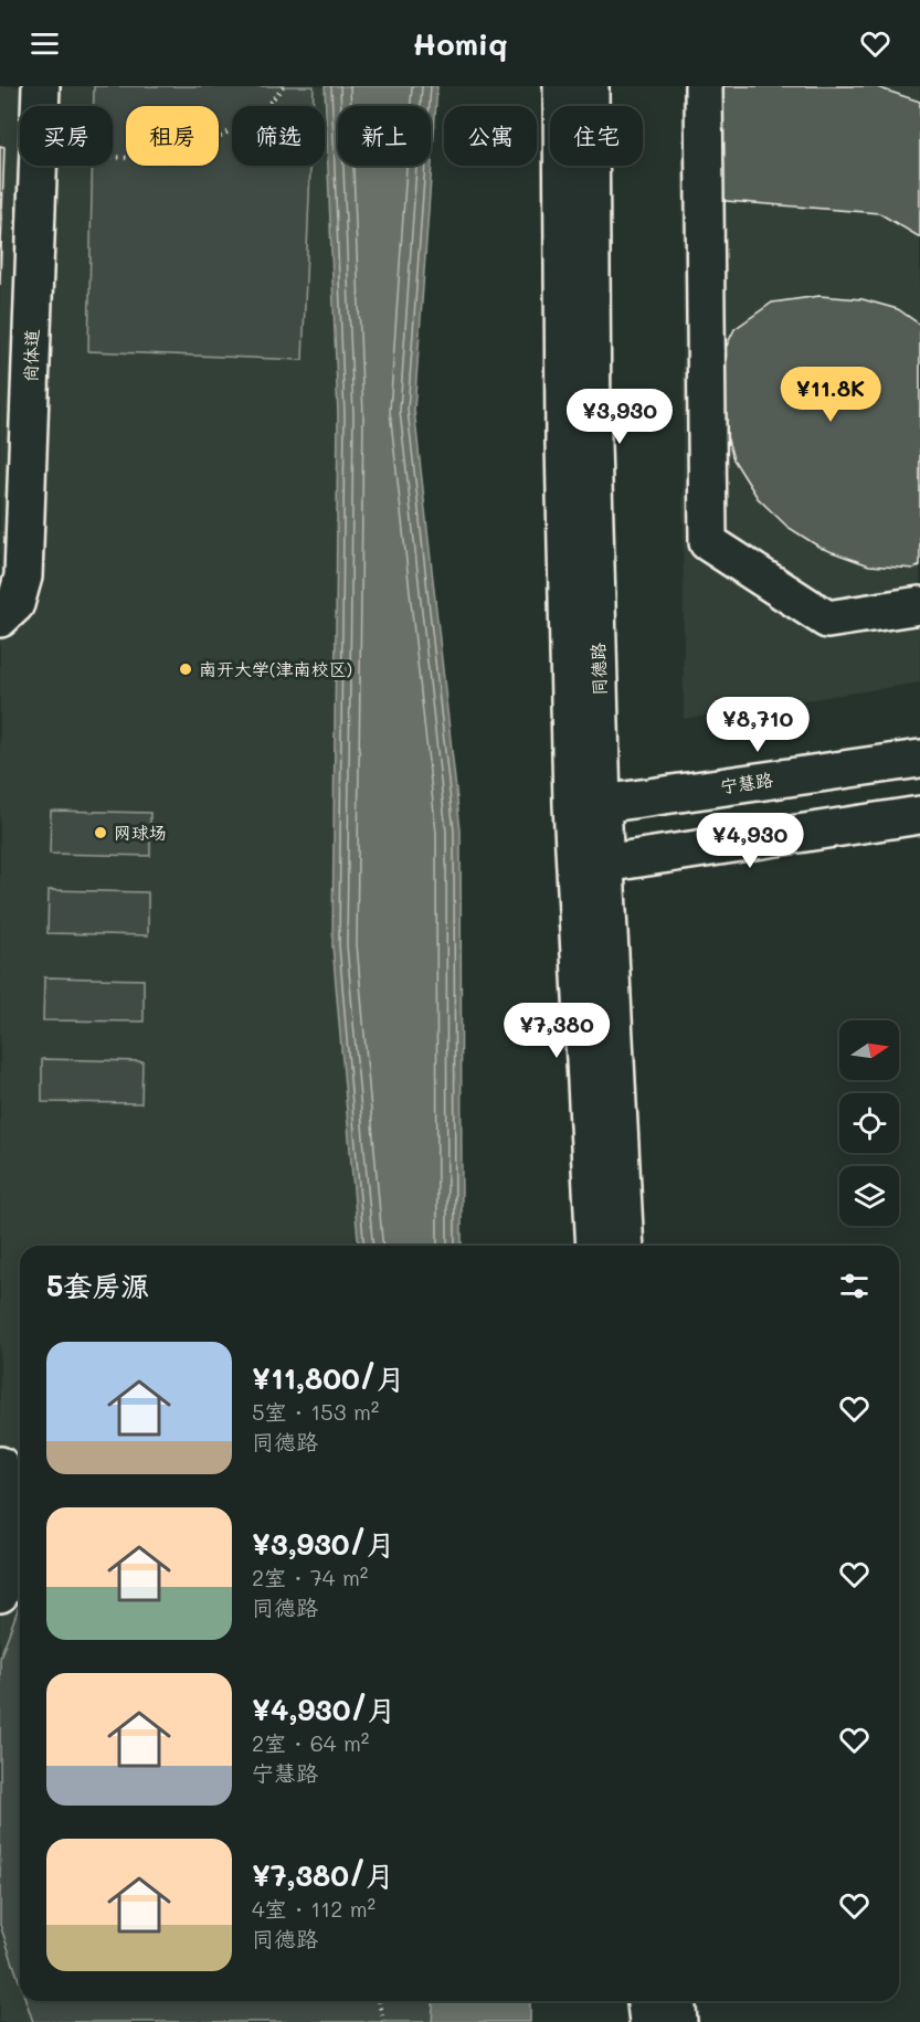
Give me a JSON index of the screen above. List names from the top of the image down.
{
  "streets": {
    "main road": ["尚体道", "同德路", "宁慧路"]
  },
  "crossings": [
    ["同德路", "宁慧路"]
  ],
  "places": ["南开大学(津南校区)", "网球场"],
  "north": "right",
  "page": {
    "header": "Homiq",
    "chip": [
      "买房",
      "租房",
      "筛选",
      "新上",
      "公寓",
      "住宅"
    ],
    "price": [
      "¥11.8K",
      "¥3,930",
      "¥8,710",
      "¥4,930",
      "¥7,380"
    ],
    "heading": "5套房源",
    "list": [
      {
        "name": "¥11,800/月",
        "note": "5室 · 153 m² · 同德路"
      },
      {
        "name": "¥3,930/月",
        "note": "2室 · 74 m² · 同德路"
      },
      {
        "name": "¥4,930/月",
        "note": "2室 · 64 m² · 宁慧路"
      },
      {
        "name": "¥7,380/月",
        "note": "4室 · 112 m² · 同德路"
      }
    ]
  }
}
